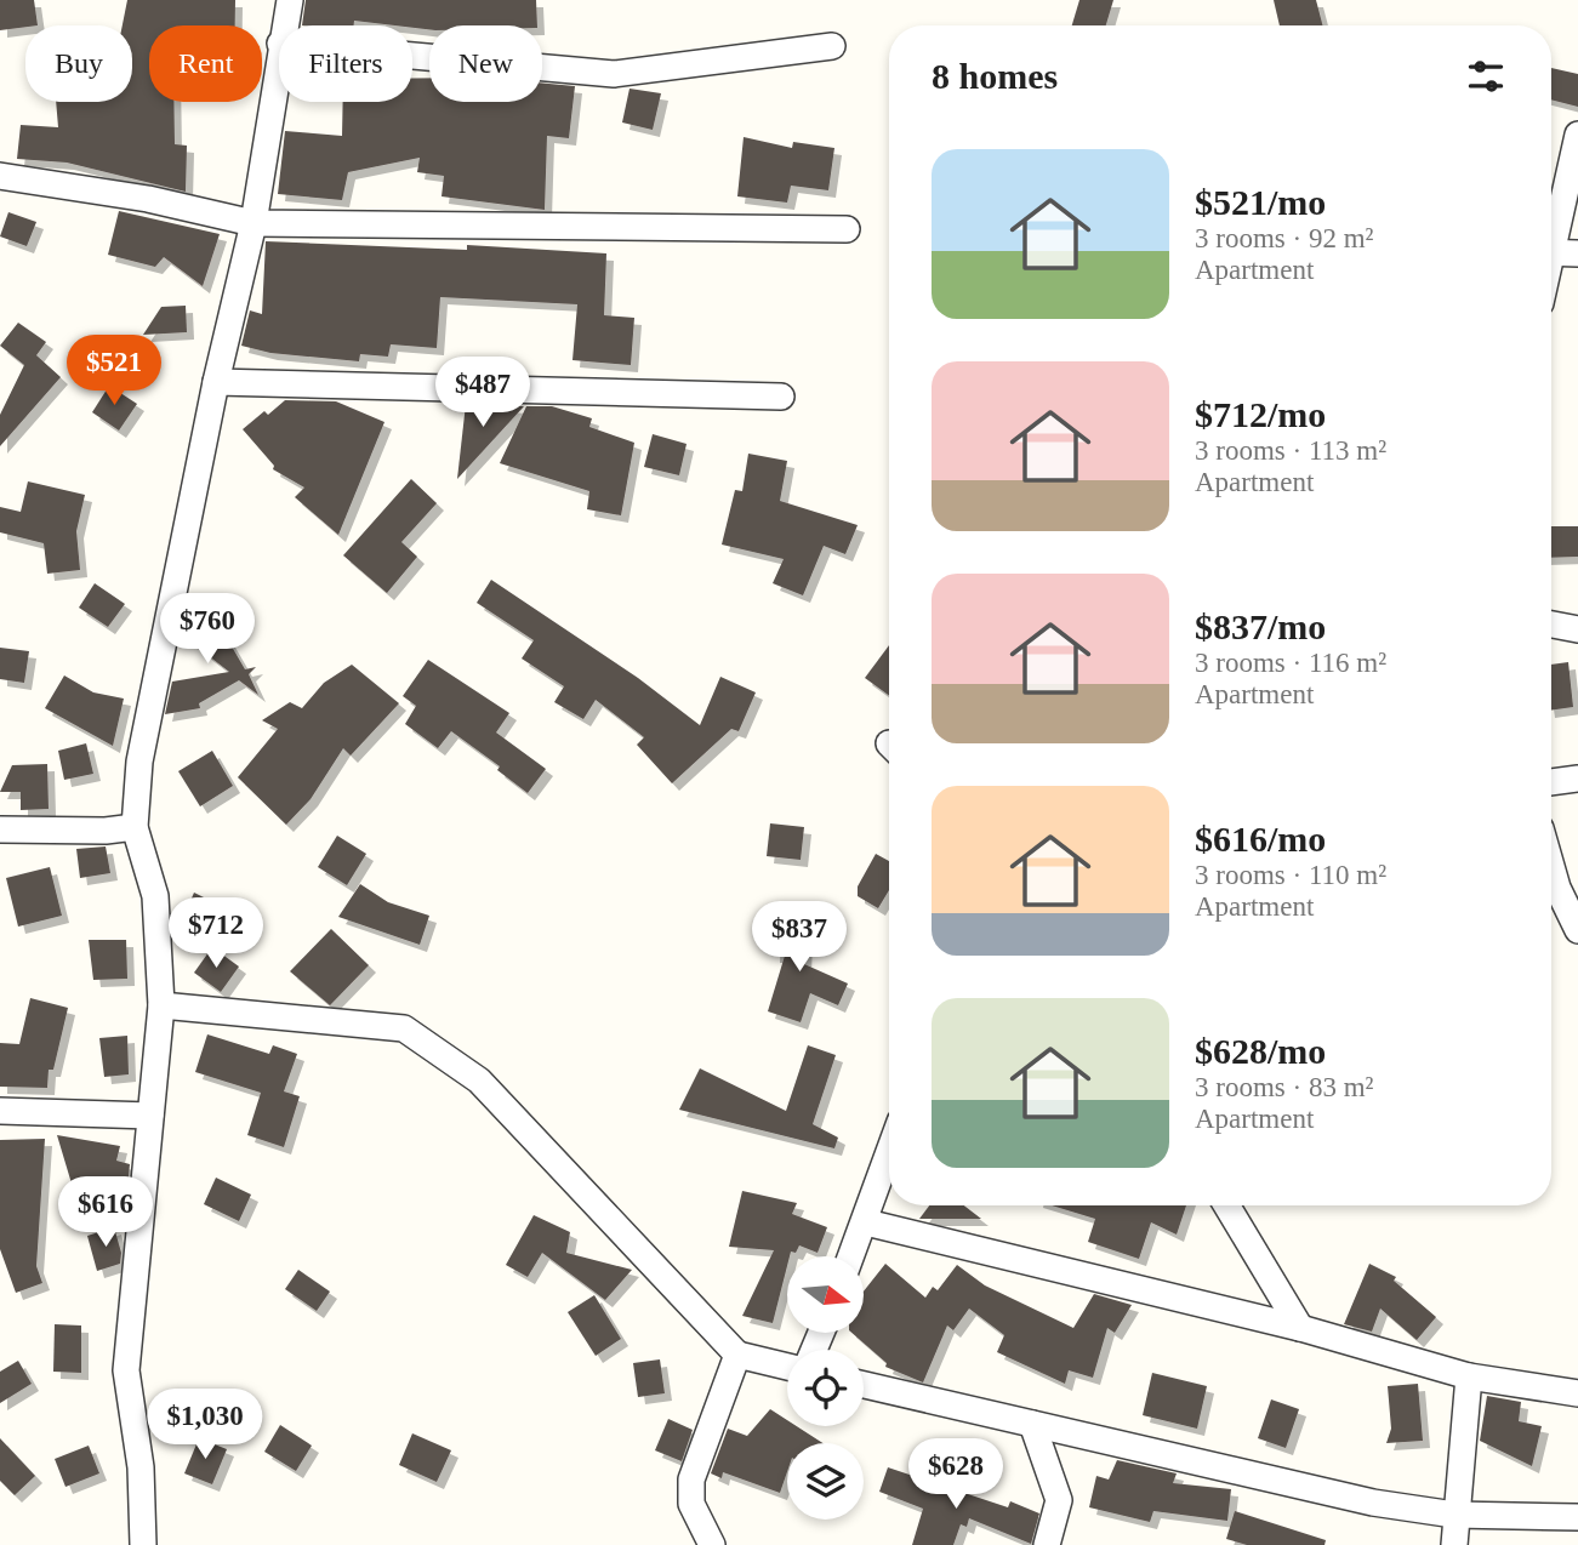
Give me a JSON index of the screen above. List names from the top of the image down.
{
  "north": "right",
  "page": {
    "chip": [
      "Buy",
      "Rent",
      "Filters",
      "New"
    ],
    "heading": "8 homes",
    "list": [
      {
        "name": "$521/mo",
        "note": "3 rooms · 92 m² · Apartment"
      },
      {
        "name": "$712/mo",
        "note": "3 rooms · 113 m² · Apartment"
      },
      {
        "name": "$837/mo",
        "note": "3 rooms · 116 m² · Apartment"
      },
      {
        "name": "$616/mo",
        "note": "3 rooms · 110 m² · Apartment"
      },
      {
        "name": "$628/mo",
        "note": "3 rooms · 83 m² · Apartment"
      }
    ],
    "price": [
      "$521",
      "$487",
      "$760",
      "$712",
      "$837",
      "$616",
      "$1,030",
      "$628"
    ]
  }
}
